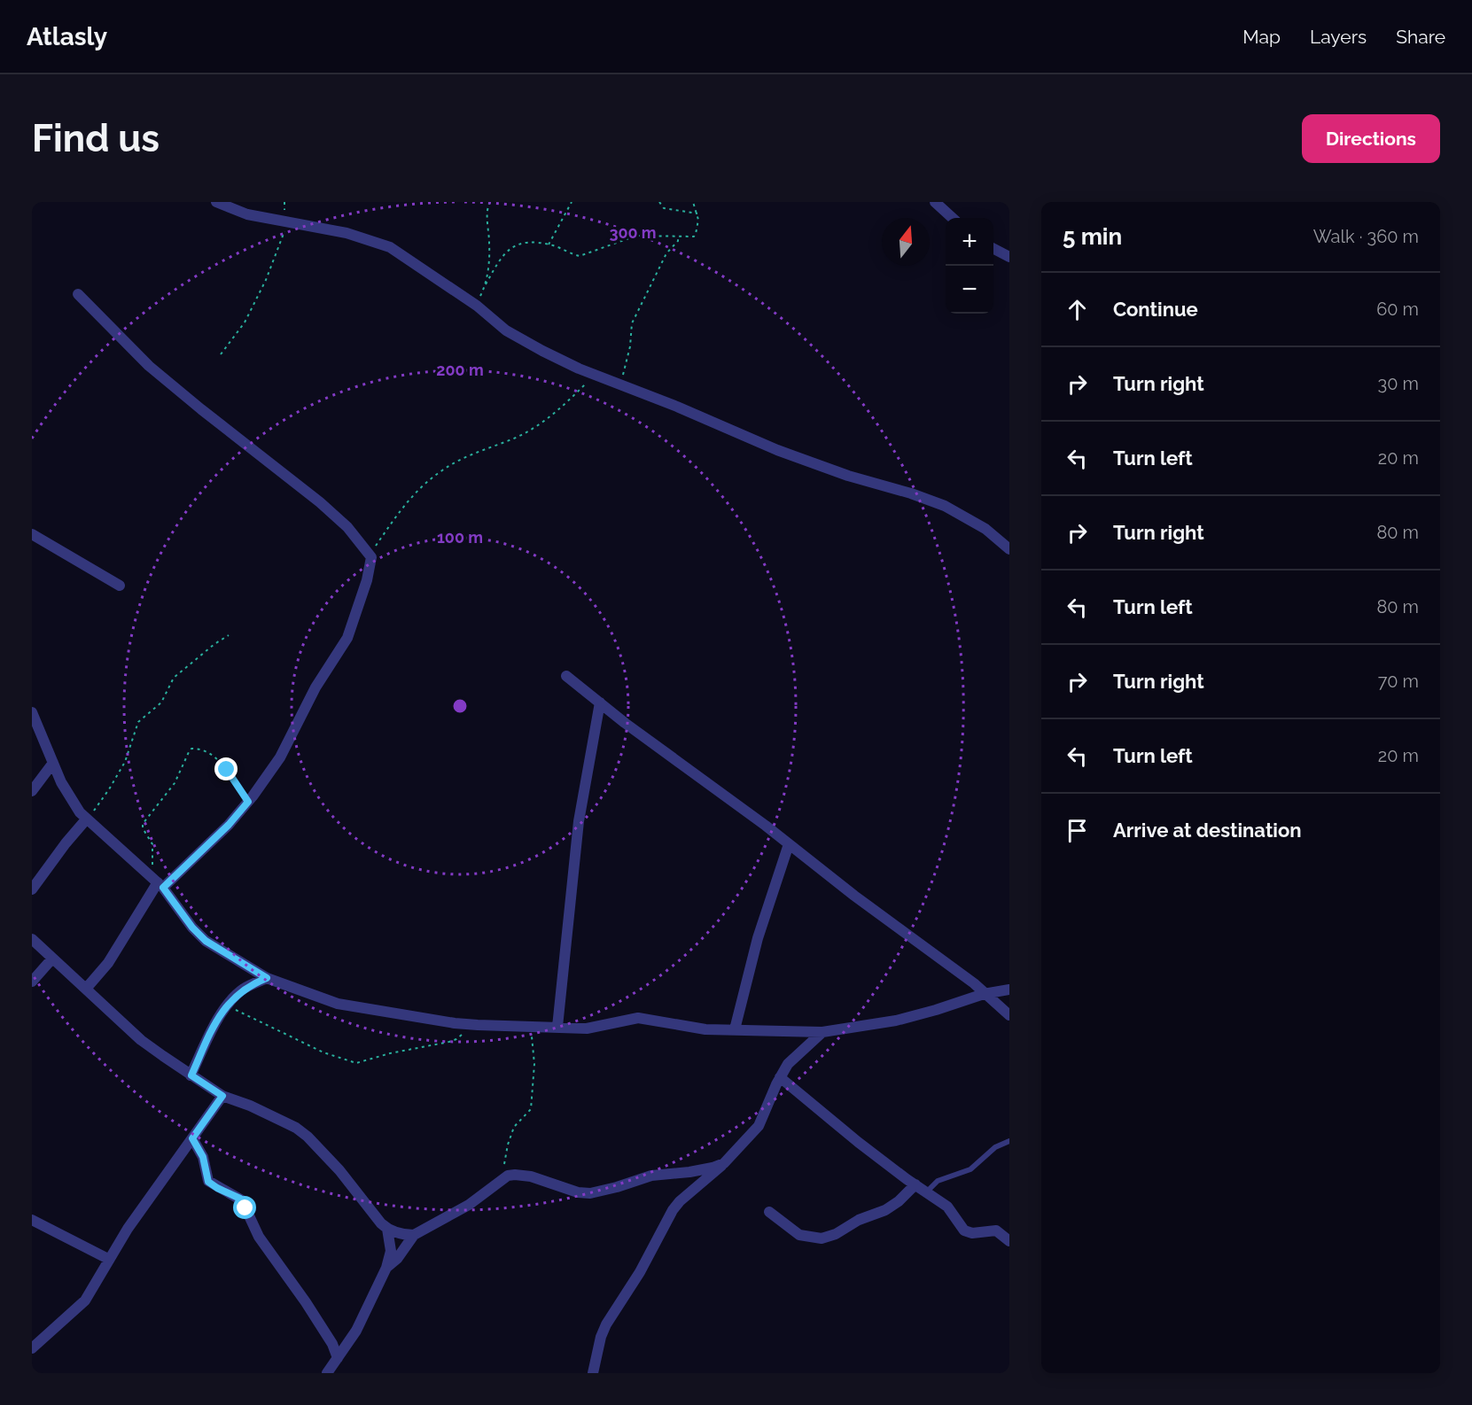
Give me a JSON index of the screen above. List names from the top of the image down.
{
  "north": "top",
  "page": {
    "header": "Atlasly",
    "nav": ["Map", "Layers", "Share"],
    "buttons": "Directions",
    "title": "Find us",
    "heading": ["5 min", "Walk · 360 m"],
    "map_buttons": ["+", "−"],
    "list": [
      ["Continue", "60 m"],
      ["Turn right", "30 m"],
      ["Turn left", "20 m"],
      ["Turn right", "80 m"],
      ["Turn left", "80 m"],
      ["Turn right", "70 m"],
      ["Turn left", "20 m"],
      "Arrive at destination"
    ]
  },
  "rings": ["300 m", "200 m", "100 m"]
}
